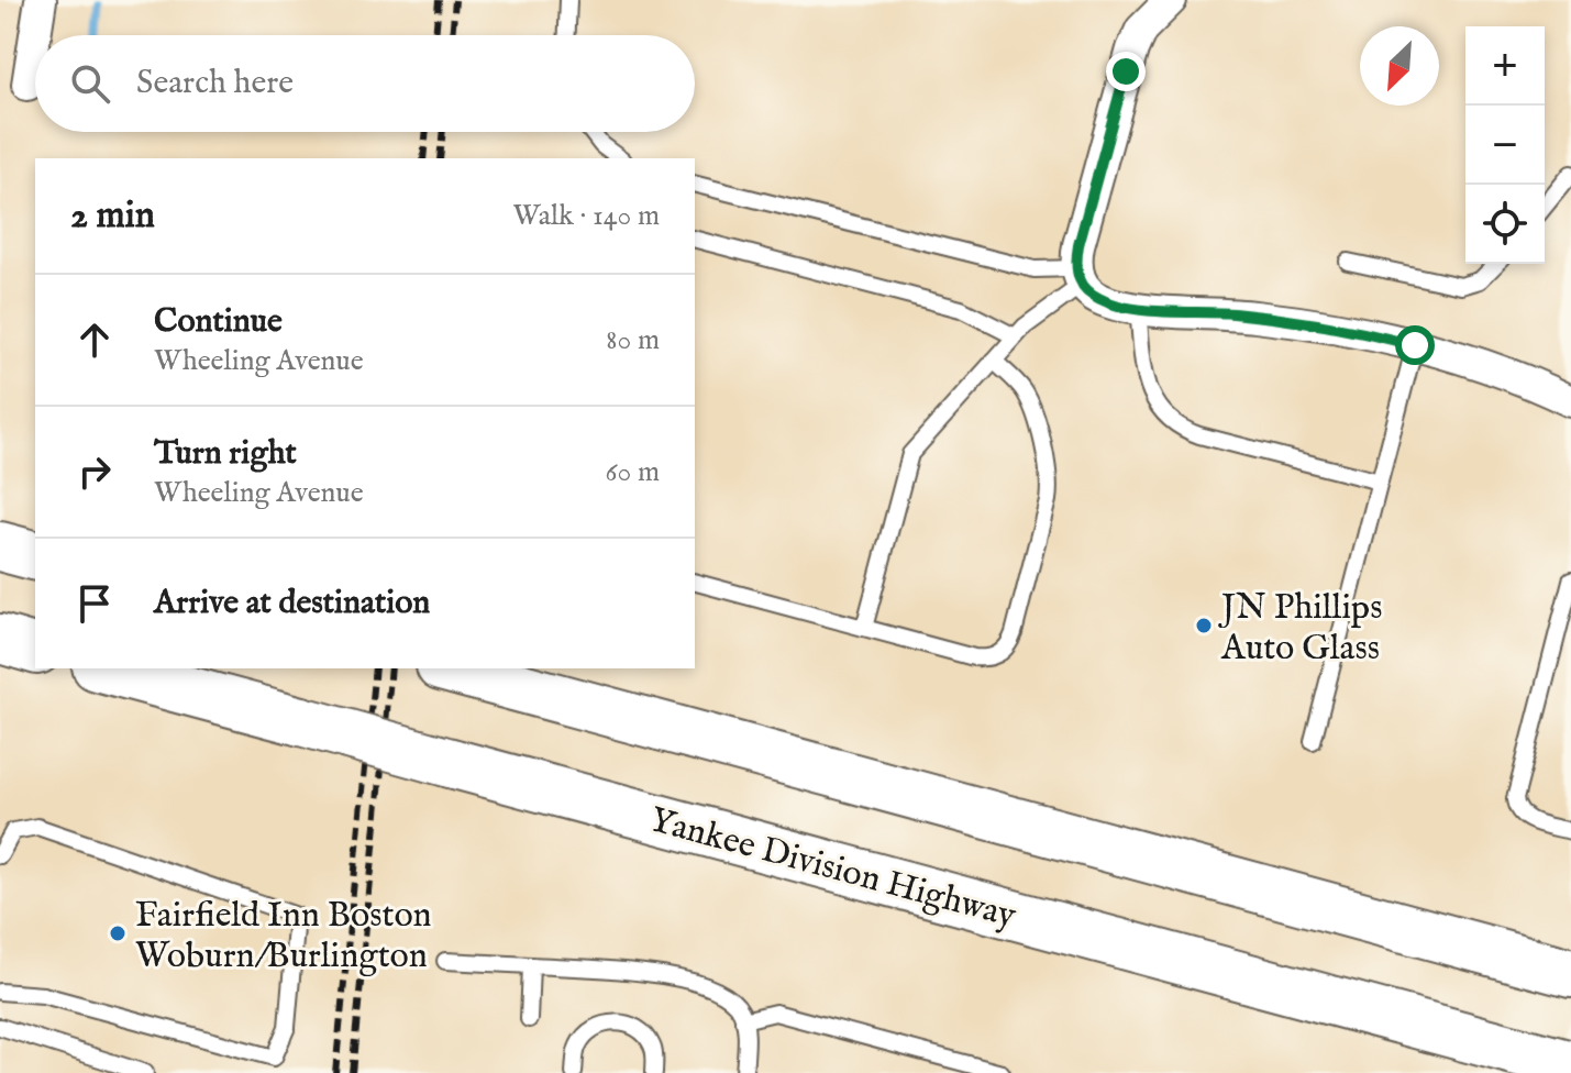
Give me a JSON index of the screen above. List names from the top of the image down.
{
  "streets": {
    "highway": ["Yankee Division Highway"]
  },
  "places": ["JN Phillips Auto Glass", "Fairfield Inn Boston Woburn/Burlington"],
  "north": "bottom left",
  "page": {
    "map_buttons": ["+", "−"],
    "search": "Search here",
    "heading": ["2 min", "Walk · 140 m"],
    "list": [
      ["Continue", "Wheeling Avenue", "80 m"],
      ["Turn right", "Wheeling Avenue", "60 m"],
      "Arrive at destination"
    ]
  }
}
